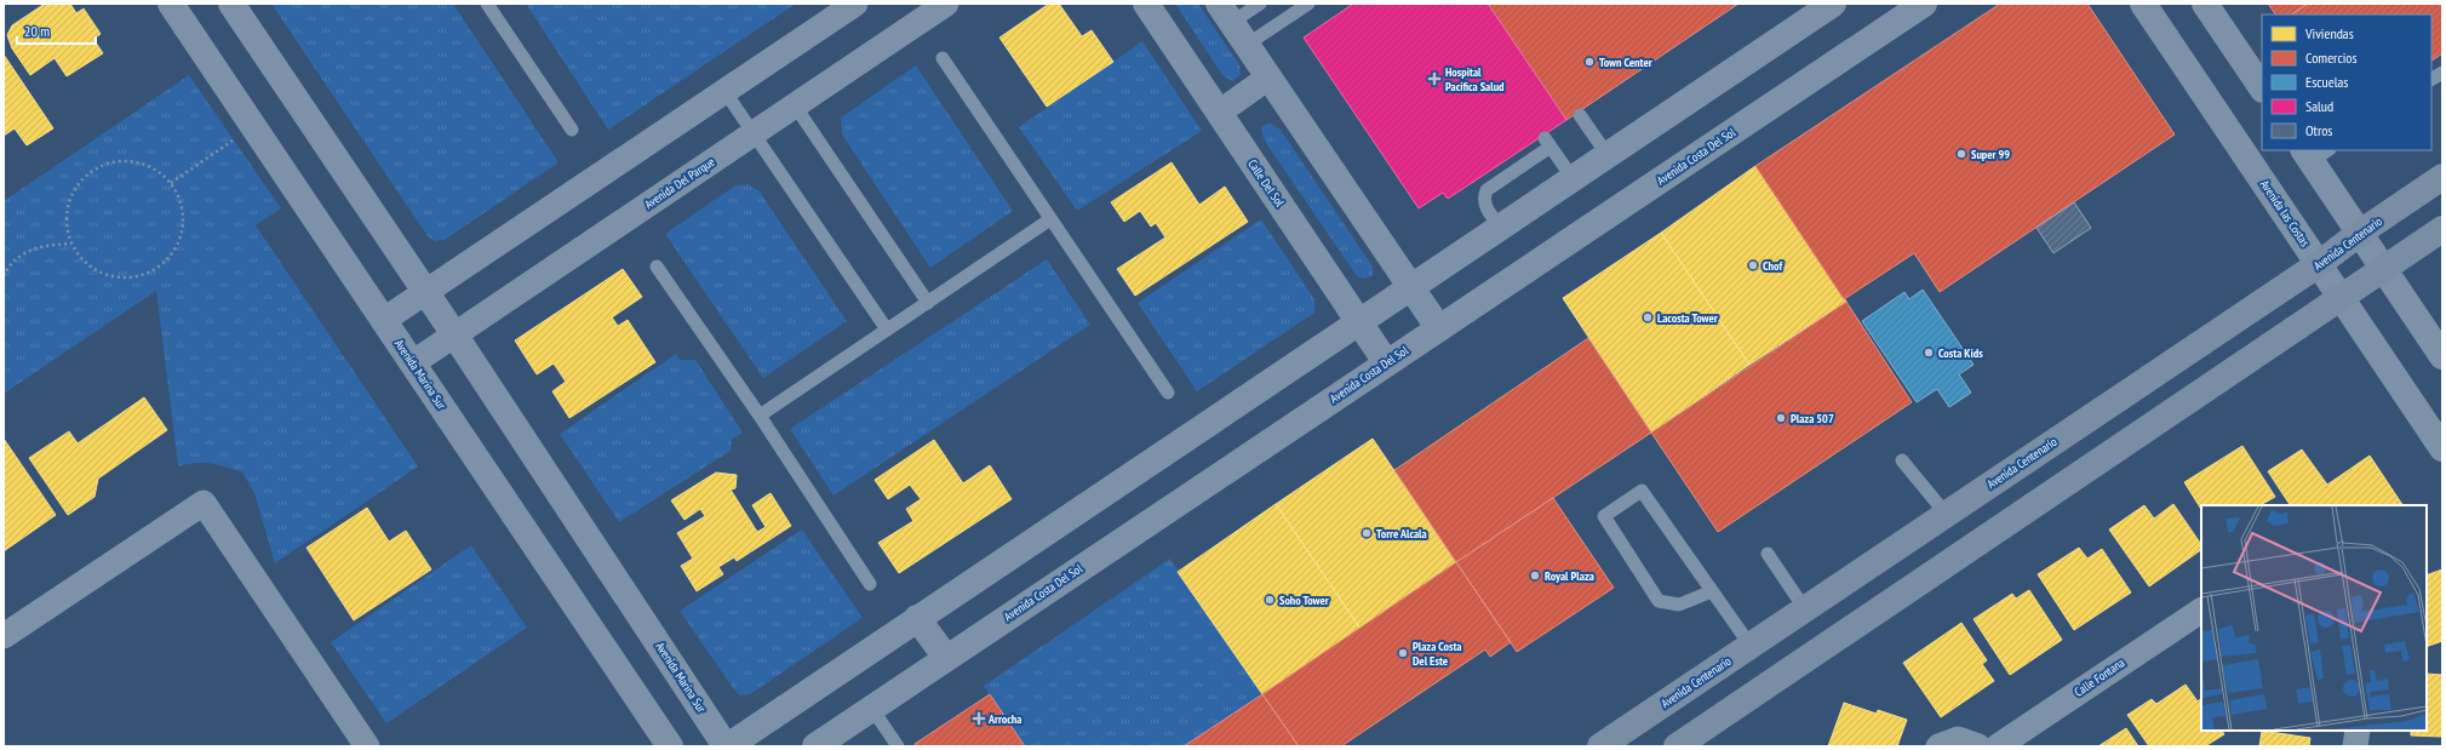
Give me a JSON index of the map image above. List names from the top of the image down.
{
  "streets": {
    "main road": ["Avenida Centenario"],
    "street": [
      "Avenida Costa Del Sol",
      "Avenida Del Parque",
      "Calle Del Sol",
      "Avenida las Costas",
      "Avenida Marina Sur",
      "Calle Fontana"
    ]
  },
  "crossings": [
    ["Avenida Costa Del Sol", "Calle Del Sol"],
    ["Avenida Del Parque", "Avenida Marina Sur"],
    ["Avenida las Costas", "Avenida Centenario"]
  ],
  "places": {
    "other": [
      "Town Center",
      "Super 99",
      "Chof",
      "Lacosta Tower",
      "Costa Kids",
      "Plaza 507",
      "Torre Alcala",
      "Royal Plaza",
      "Soho Tower",
      "Plaza Costa Del Este"
    ],
    "health": ["Hospital Pacifica Salud", "Arrocha"]
  },
  "legend": [
    "Viviendas",
    "Comercios",
    "Escuelas",
    "Salud",
    "Otros"
  ],
  "scale_bar": "20 m"
}
